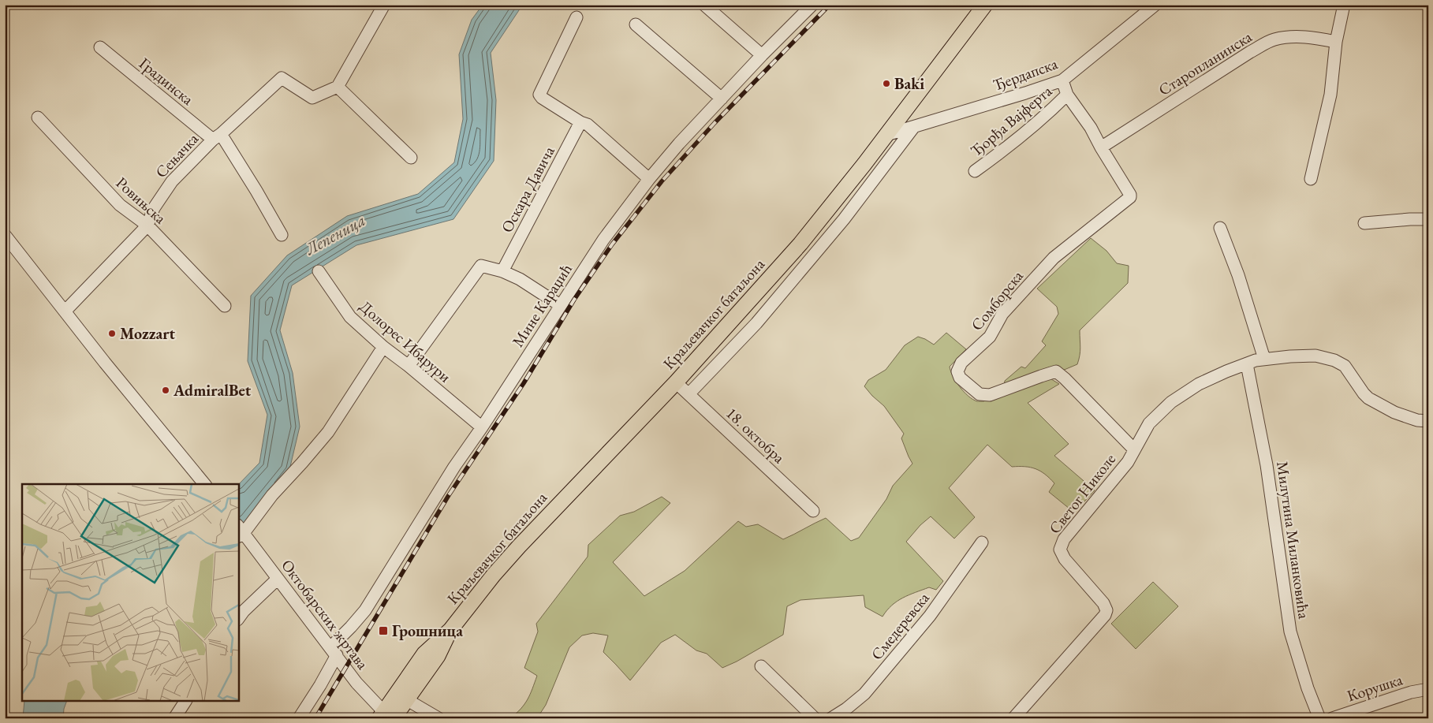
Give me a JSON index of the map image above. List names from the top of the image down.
{
  "streets": {
    "main road": ["Краљевачког батаљона"],
    "street": [
      "Старопланинска",
      "Ђердапска",
      "Градинска",
      "Ђорђа Вајферта",
      "Сењачка",
      "Оскара Давича",
      "Ровињска",
      "Сомборска",
      "Мине Караџић",
      "Долорес Ибарури",
      "18. октобра",
      "Светог Николе",
      "Милутина Миланковића",
      "Октобарских жртава",
      "Смедеревска",
      "Корушка"
    ]
  },
  "crossings": [
    ["Старопланинска", "Сомборска"],
    ["Ђердапска", "Сомборска"],
    ["Ђердапска", "Краљевачког батаљона"],
    ["Градинска", "Сењачка"],
    ["Ђорђа Вајферта", "Сомборска"],
    ["Сењачка", "Ровињска"],
    ["Сомборска", "Светог Николе"],
    ["Мине Караџић", "Долорес Ибарури"],
    ["Мине Караџић", "Октобарских жртава"],
    ["Краљевачког батаљона", "18. октобра"],
    ["Краљевачког батаљона", "Октобарских жртава"],
    ["Светог Николе", "Милутина Миланковића"]
  ],
  "water": ["Лепеница"],
  "places": {
    "other": ["Baki", "Mozzart", "AdmiralBet"],
    "transit": ["Грошница"]
  }
}
